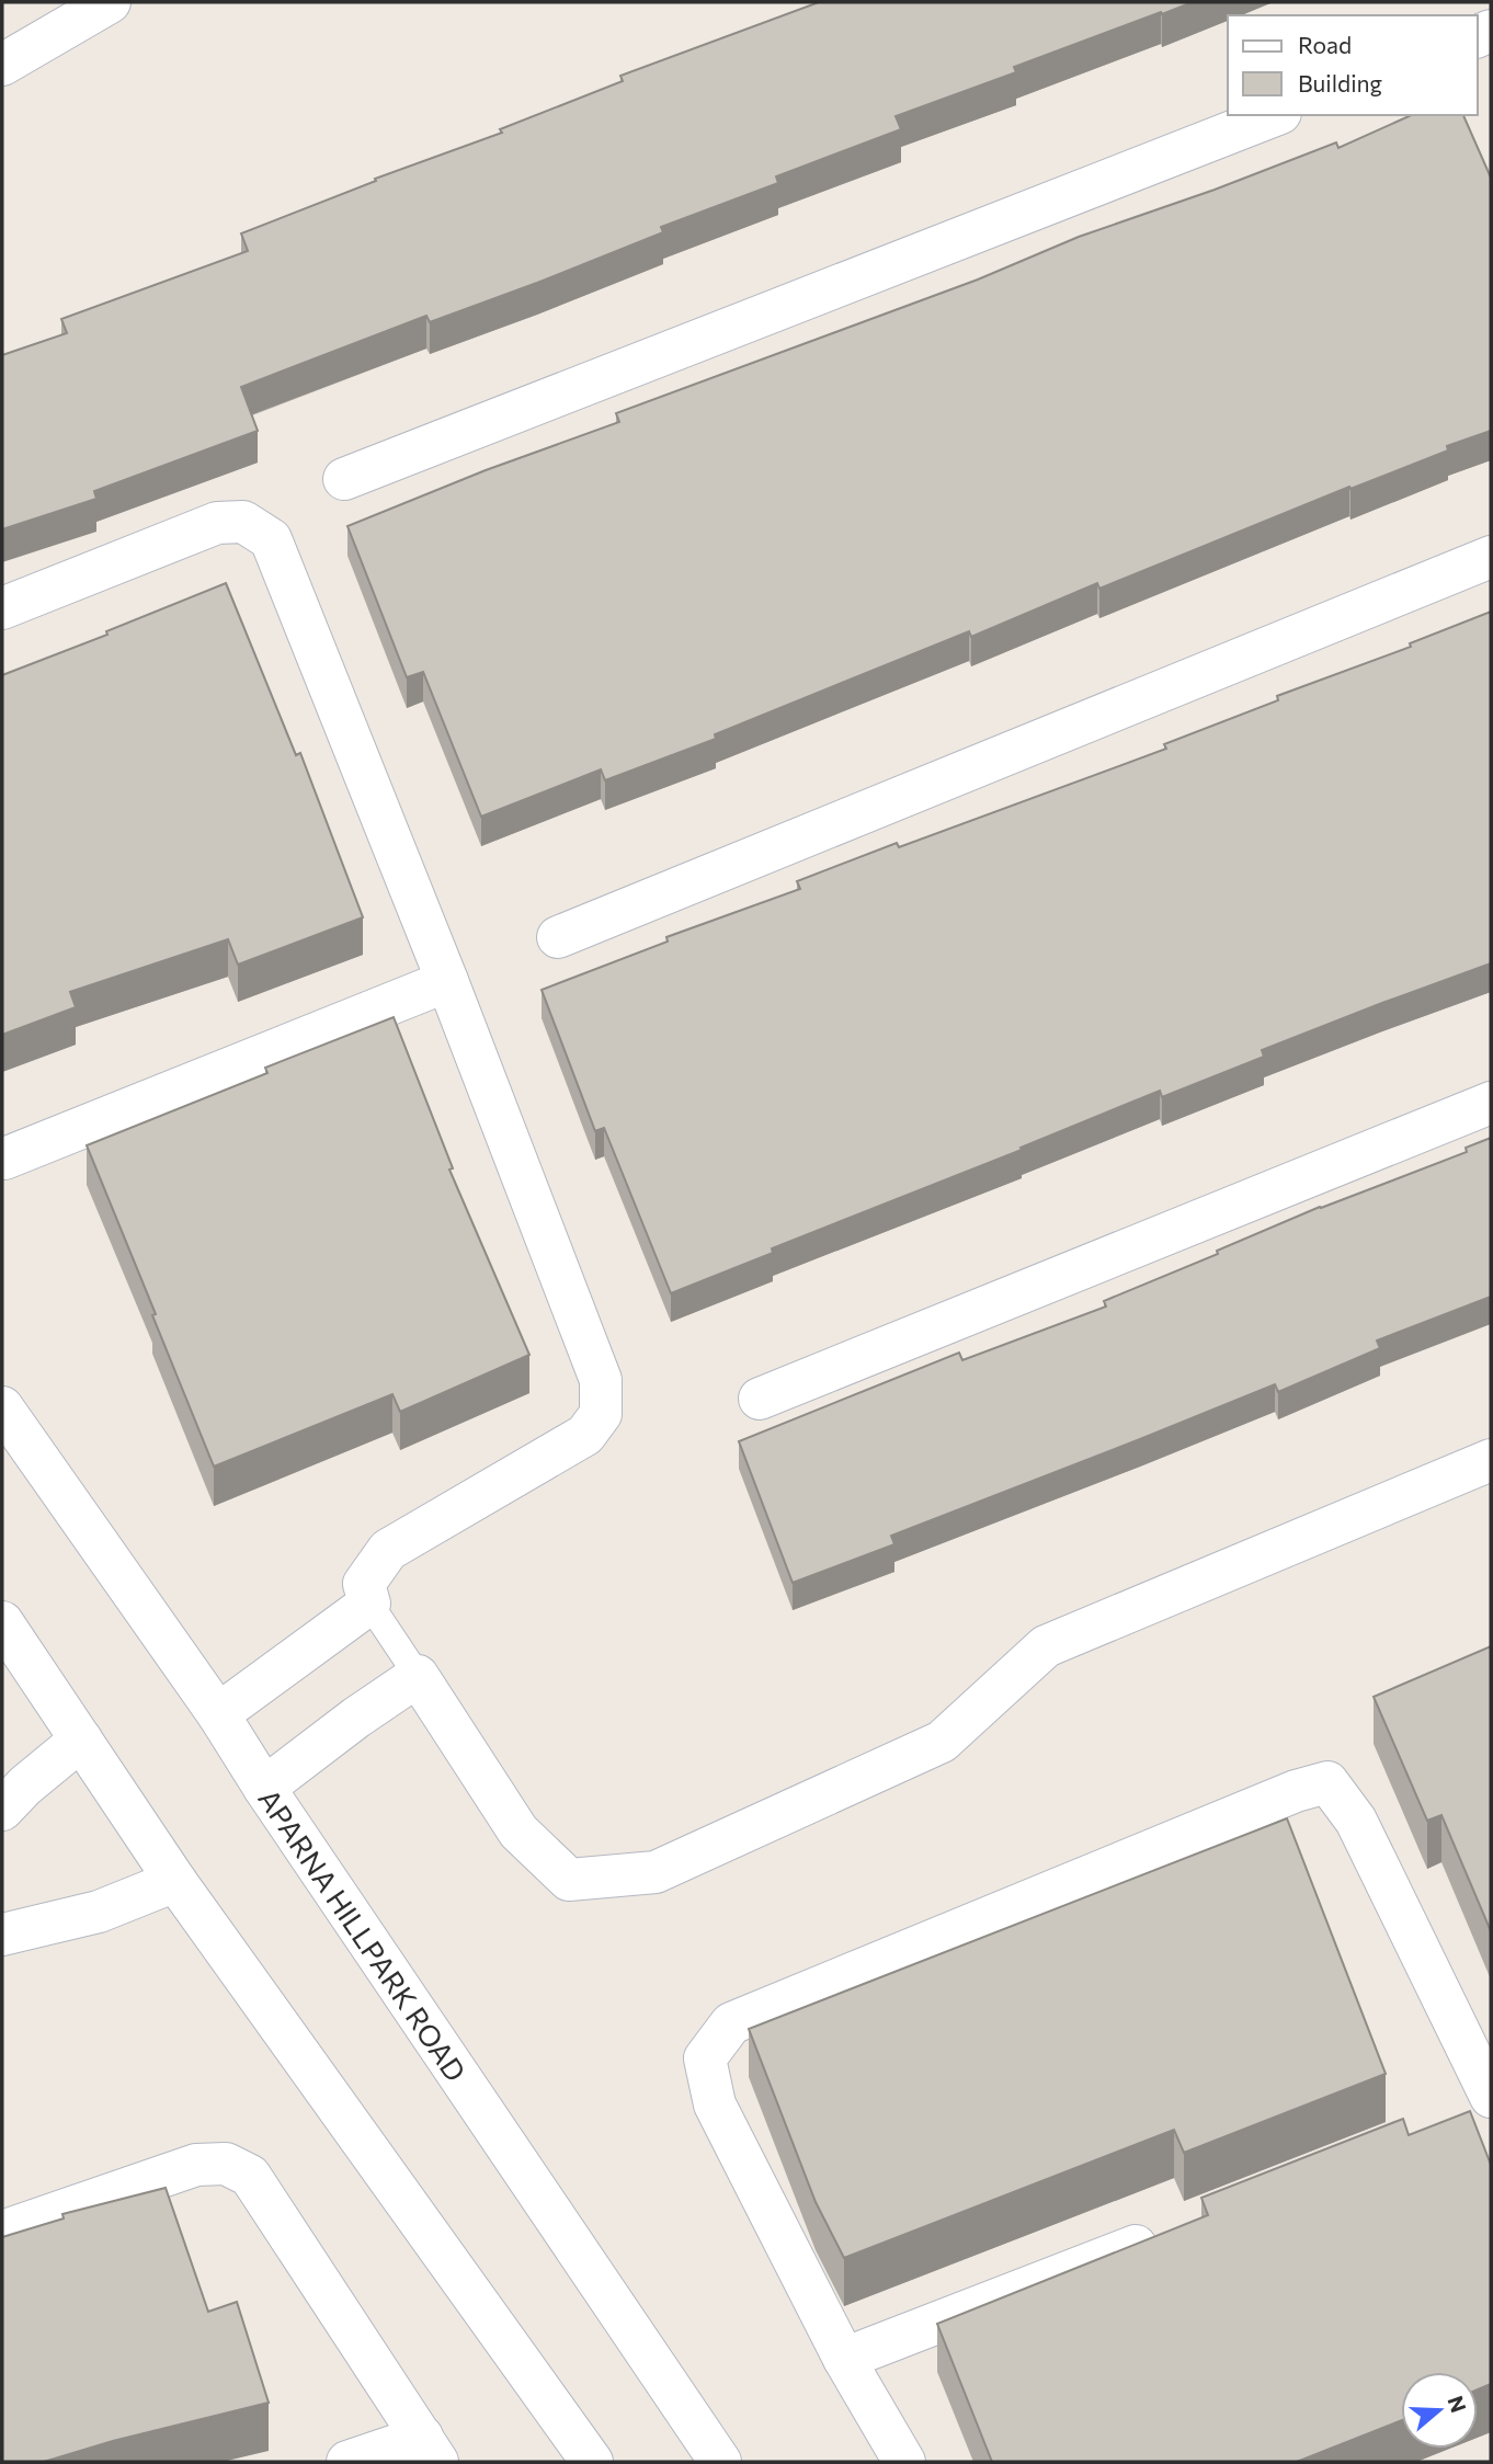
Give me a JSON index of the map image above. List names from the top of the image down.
{
  "streets": {
    "street": ["APARNA HILLPARK ROAD"]
  },
  "legend": ["Road", "Building"],
  "north": "right"
}
